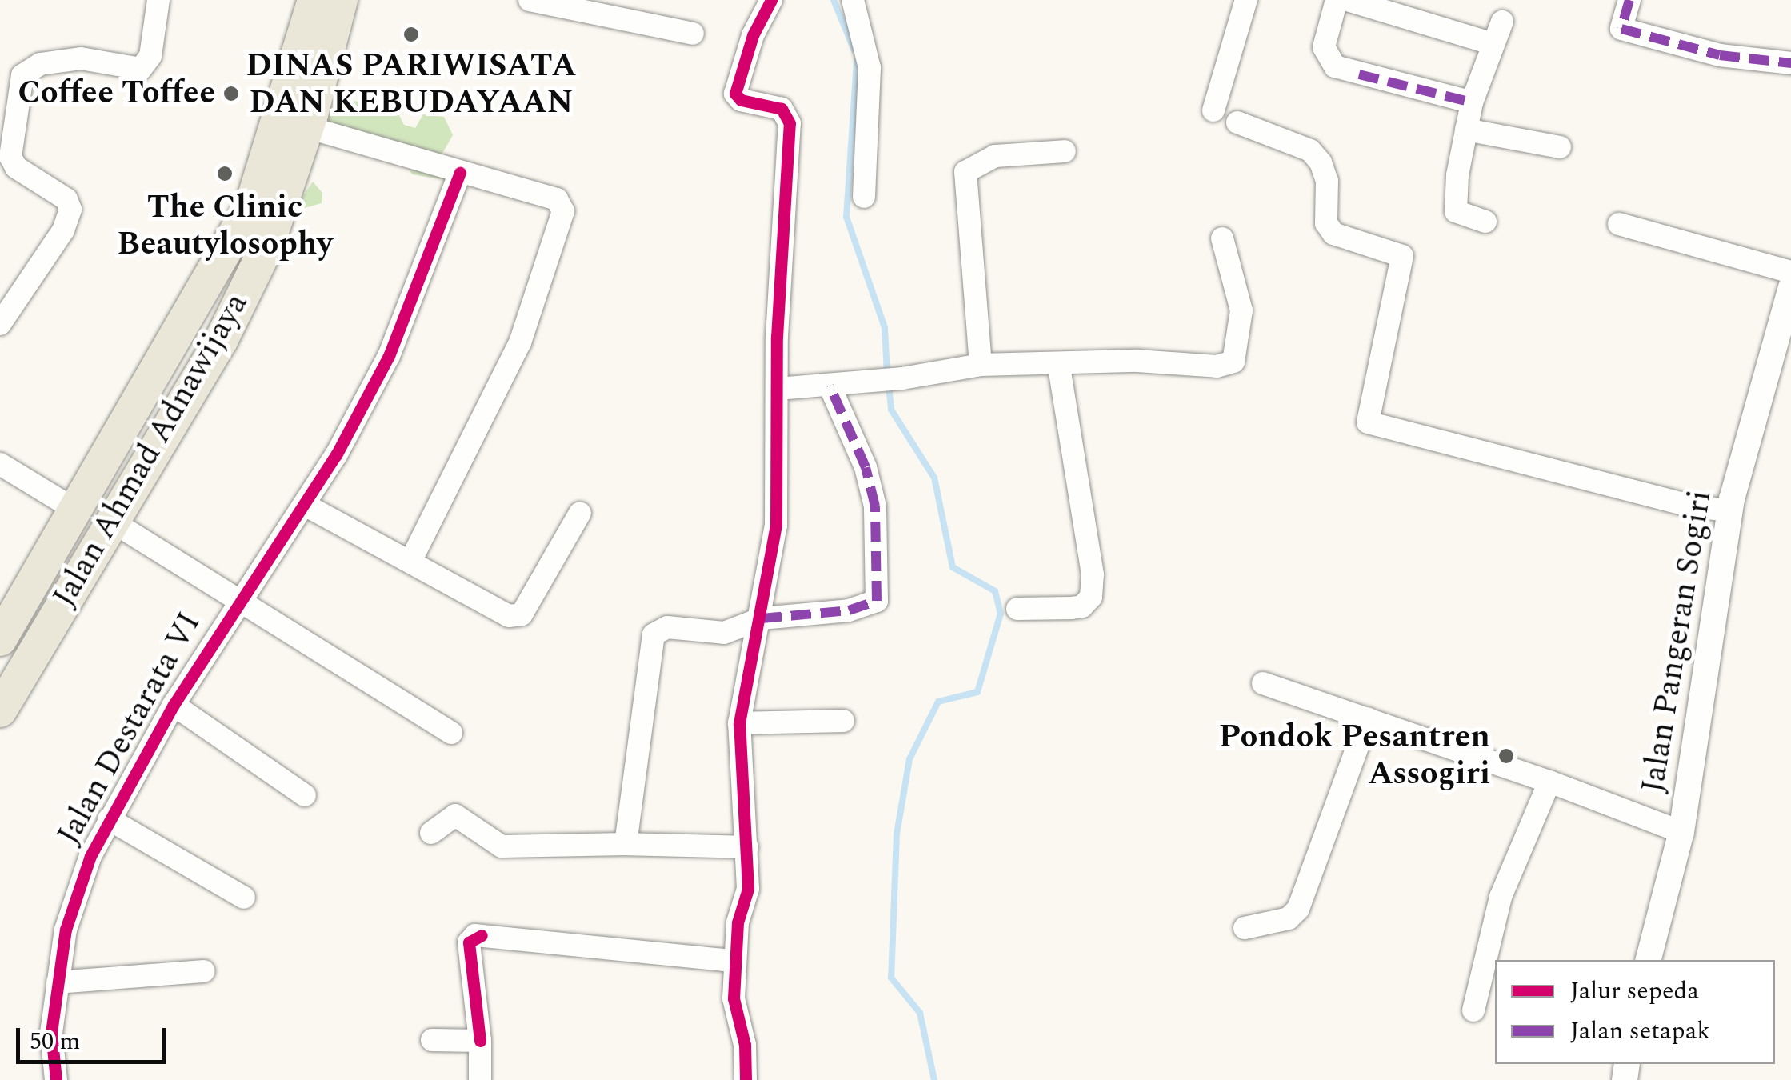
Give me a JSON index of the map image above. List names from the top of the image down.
{
  "streets": {
    "main road": ["Jalan Ahmad Adnawijaya"],
    "street": ["Jalan Pangeran Sogiri", "Jalan Destarata VI"]
  },
  "places": [
    "DINAS PARIWISATA DAN KEBUDAYAAN",
    "Coffee Toffee",
    "The Clinic Beautylosophy",
    "Pondok Pesantren Assogiri"
  ],
  "legend": ["Jalur sepeda", "Jalan setapak"],
  "scale_bar": "50 m"
}
